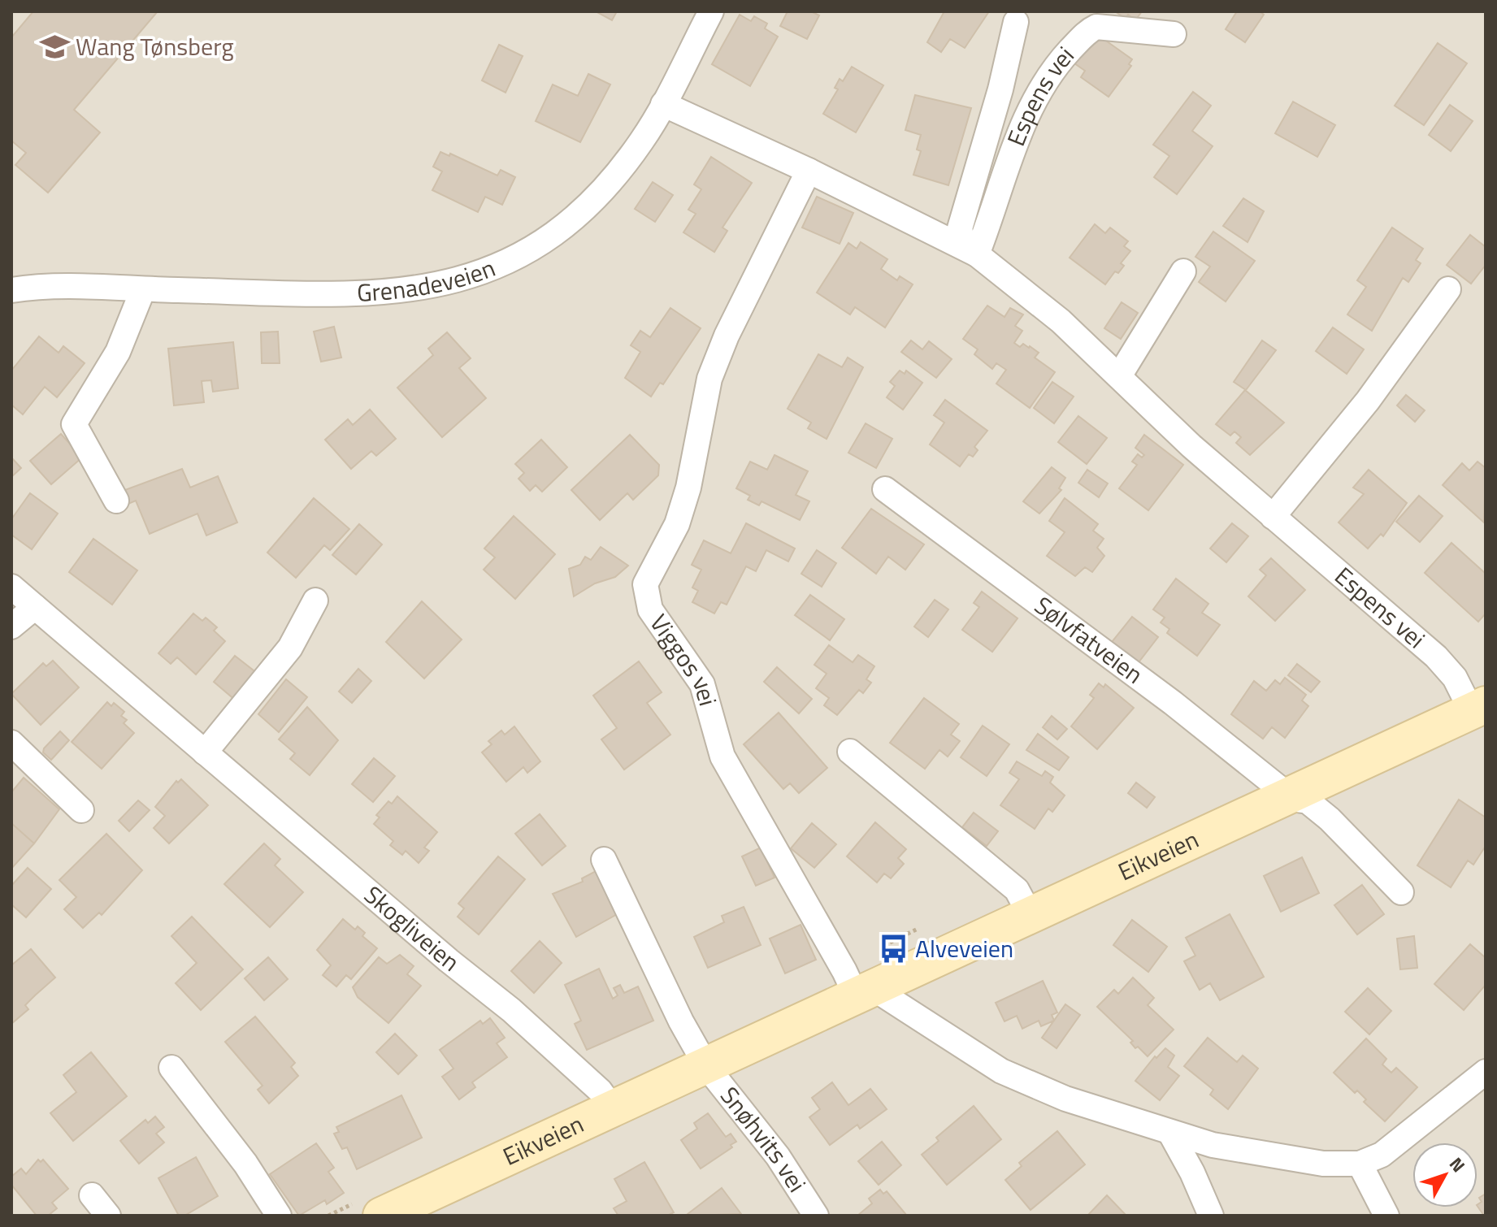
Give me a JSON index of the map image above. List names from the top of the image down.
{
  "streets": {
    "main road": ["Eikveien"],
    "street": [
      "Espens vei",
      "Grenadeveien",
      "Sølvfatveien",
      "Viggos vei",
      "Skogliveien",
      "Snøhvits vei"
    ]
  },
  "crossings": [
    ["Espens vei", "Grenadeveien"],
    ["Espens vei", "Viggos vei"],
    ["Espens vei", "Eikveien"],
    ["Sølvfatveien", "Eikveien"],
    ["Viggos vei", "Eikveien"],
    ["Eikveien", "Skogliveien"],
    ["Eikveien", "Snøhvits vei"]
  ],
  "places": {
    "school or university": ["Wang Tønsberg"],
    "bus stop": ["Alveveien"]
  },
  "north": "top right"
}
